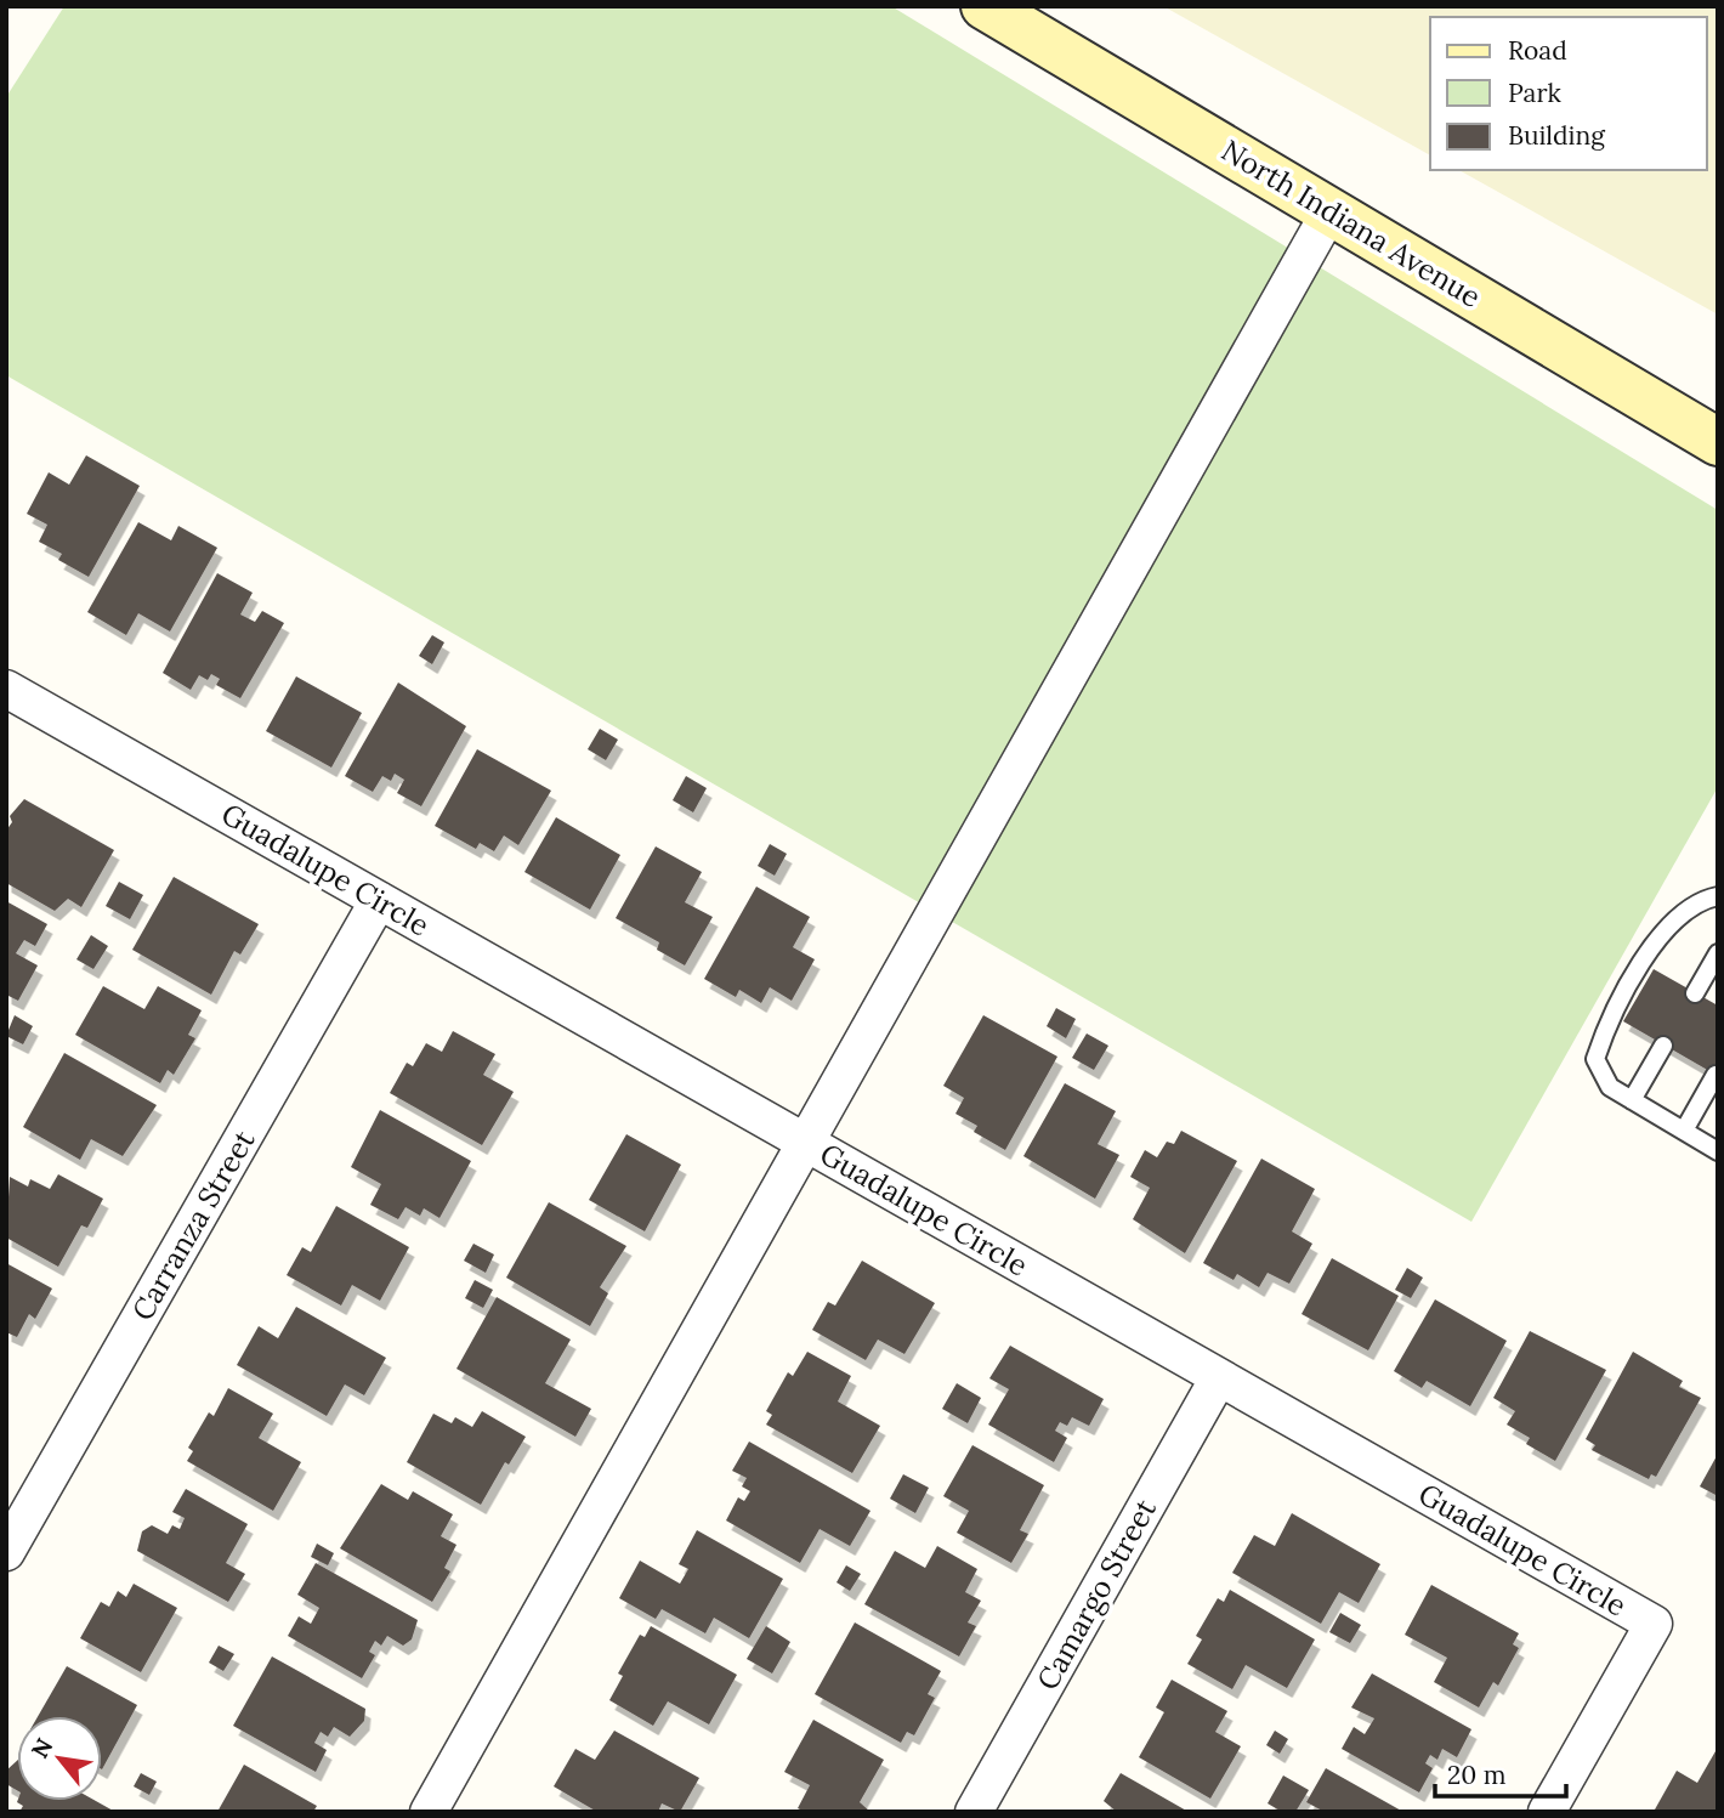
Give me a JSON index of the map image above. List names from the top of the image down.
{
  "streets": {
    "main road": ["North Indiana Avenue"],
    "street": ["Guadalupe Circle", "Carranza Street", "Camargo Street"]
  },
  "crossings": [
    ["Guadalupe Circle", "Carranza Street"],
    ["Guadalupe Circle", "Camargo Street"]
  ],
  "legend": ["Road", "Park", "Building"],
  "scale_bar": "20 m",
  "north": "top left"
}
